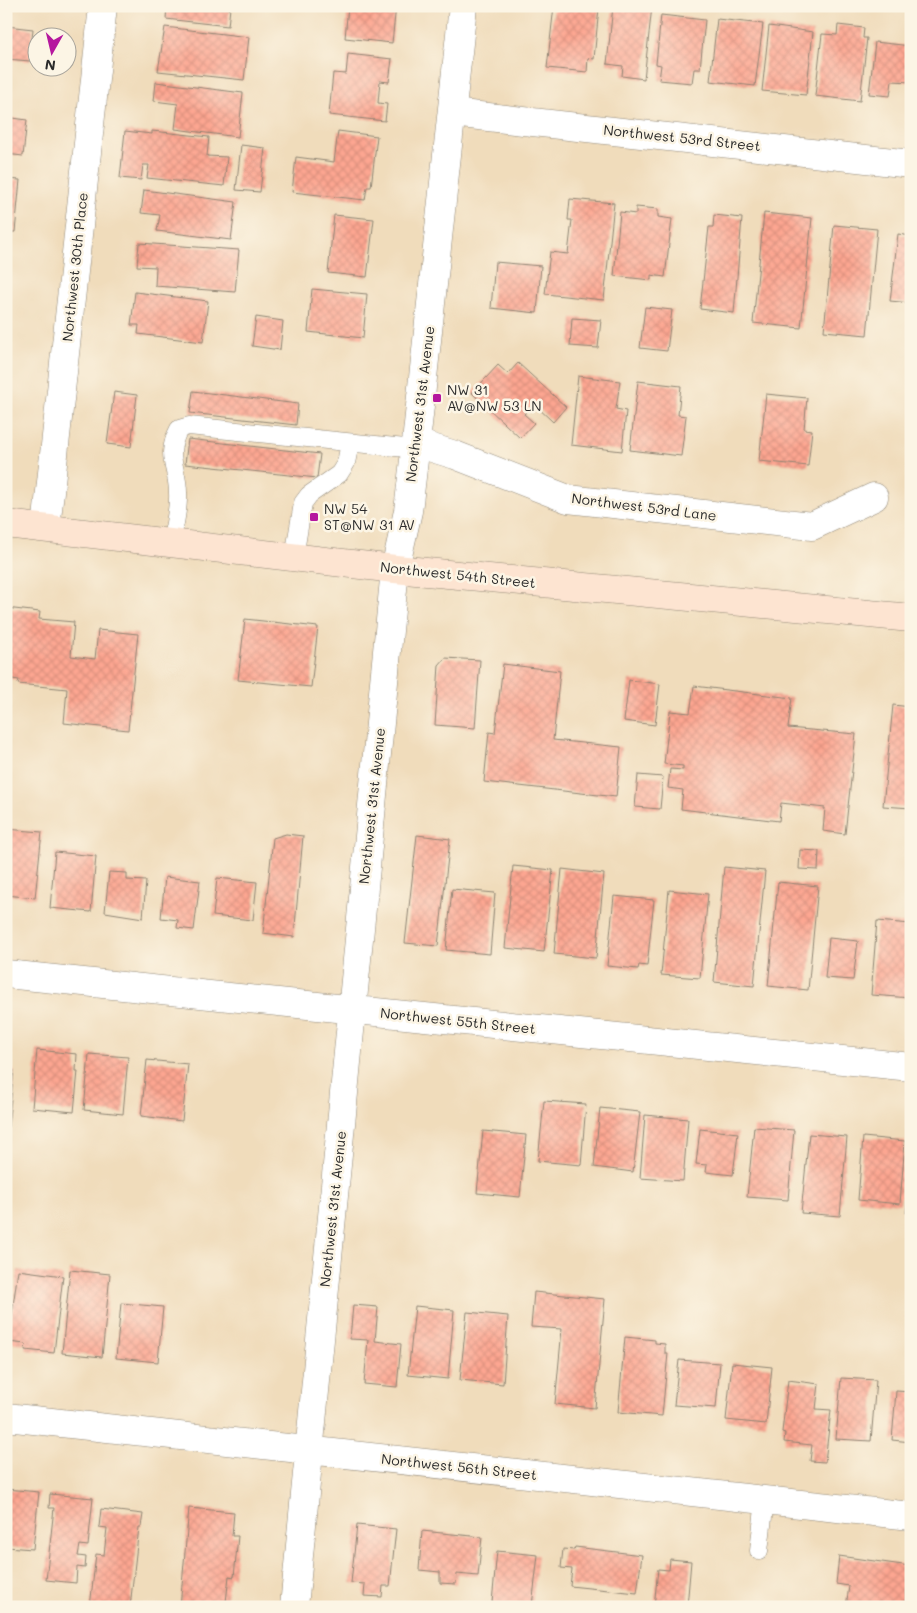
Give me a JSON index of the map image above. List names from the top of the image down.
{
  "streets": {
    "main road": ["Northwest 54th Street"],
    "street": [
      "Northwest 53rd Street",
      "Northwest 30th Place",
      "Northwest 31st Avenue",
      "Northwest 53rd Lane",
      "Northwest 55th Street",
      "Northwest 56th Street"
    ]
  },
  "crossings": [
    ["Northwest 53rd Street", "Northwest 31st Avenue"],
    ["Northwest 30th Place", "Northwest 54th Street"],
    ["Northwest 31st Avenue", "Northwest 53rd Lane"],
    ["Northwest 31st Avenue", "Northwest 54th Street"],
    ["Northwest 31st Avenue", "Northwest 55th Street"],
    ["Northwest 31st Avenue", "Northwest 56th Street"]
  ],
  "places": {
    "transit": ["NW 31 AV@NW 53 LN", "NW 54 ST@NW 31 AV"]
  },
  "north": "bottom"
}
